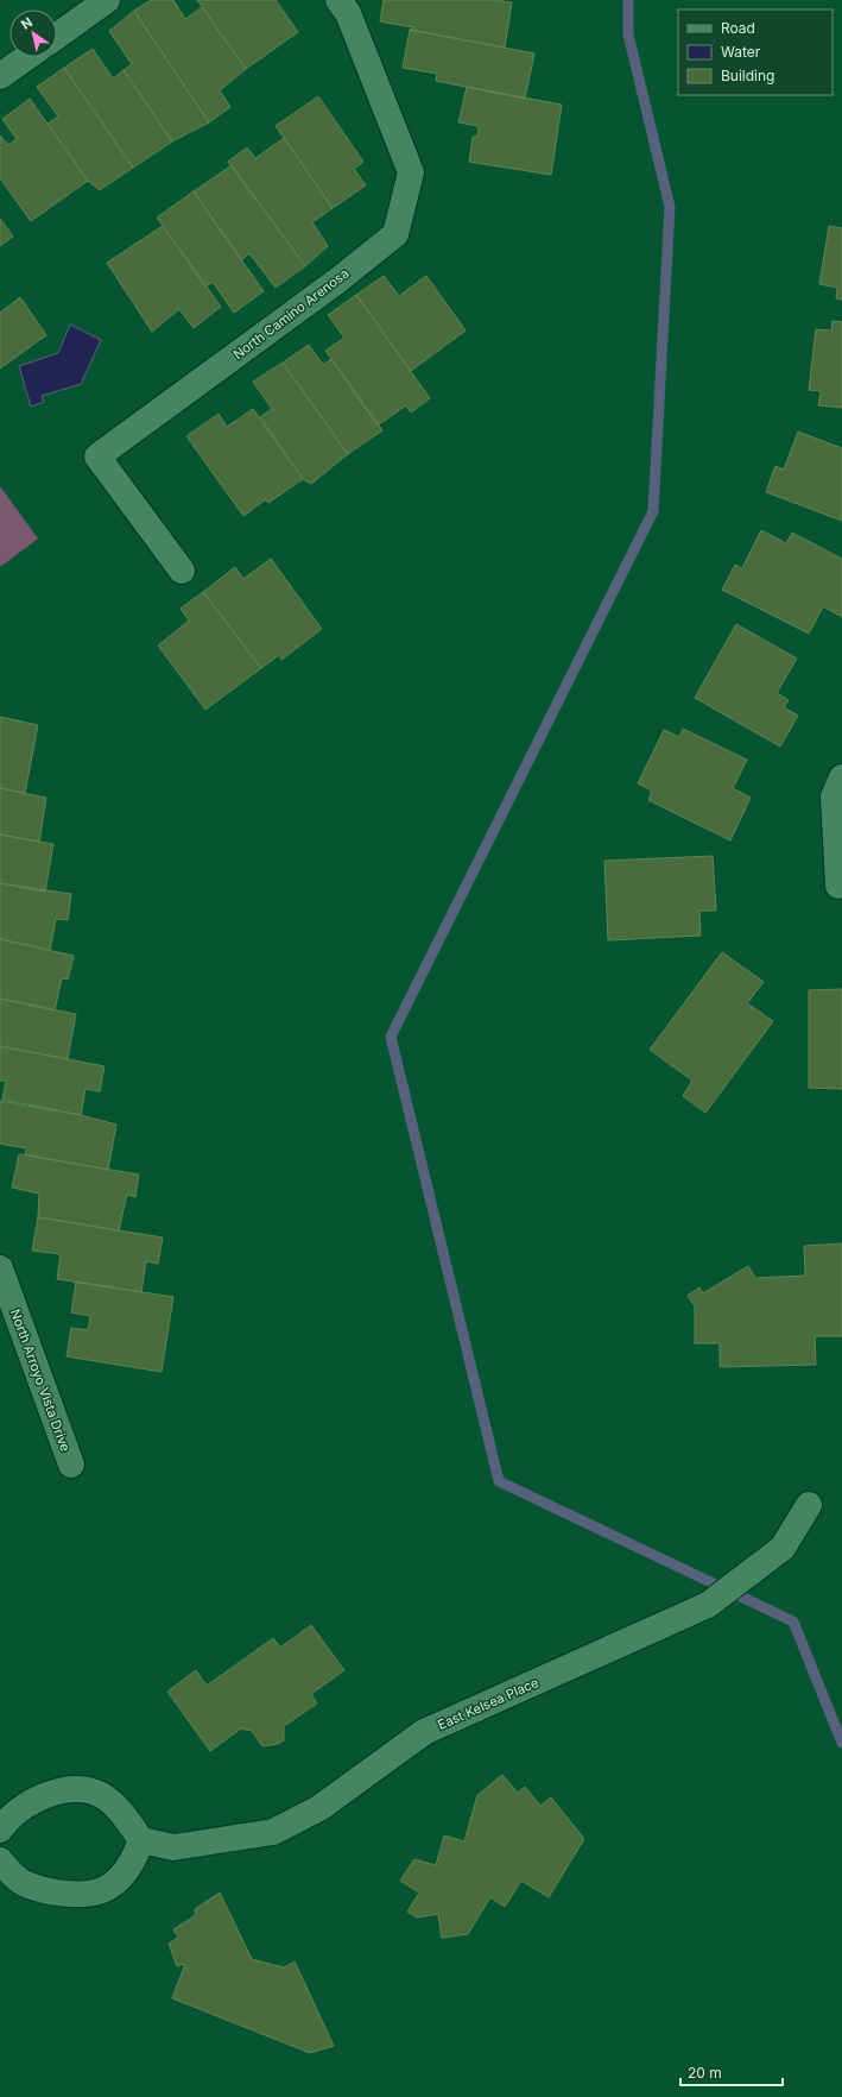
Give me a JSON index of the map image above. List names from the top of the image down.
{
  "streets": {
    "street": ["North Camino Arenosa", "North Arroyo Vista Drive", "East Kelsea Place"]
  },
  "legend": ["Road", "Water", "Building"],
  "scale_bar": "20 m",
  "north": "top left"
}
